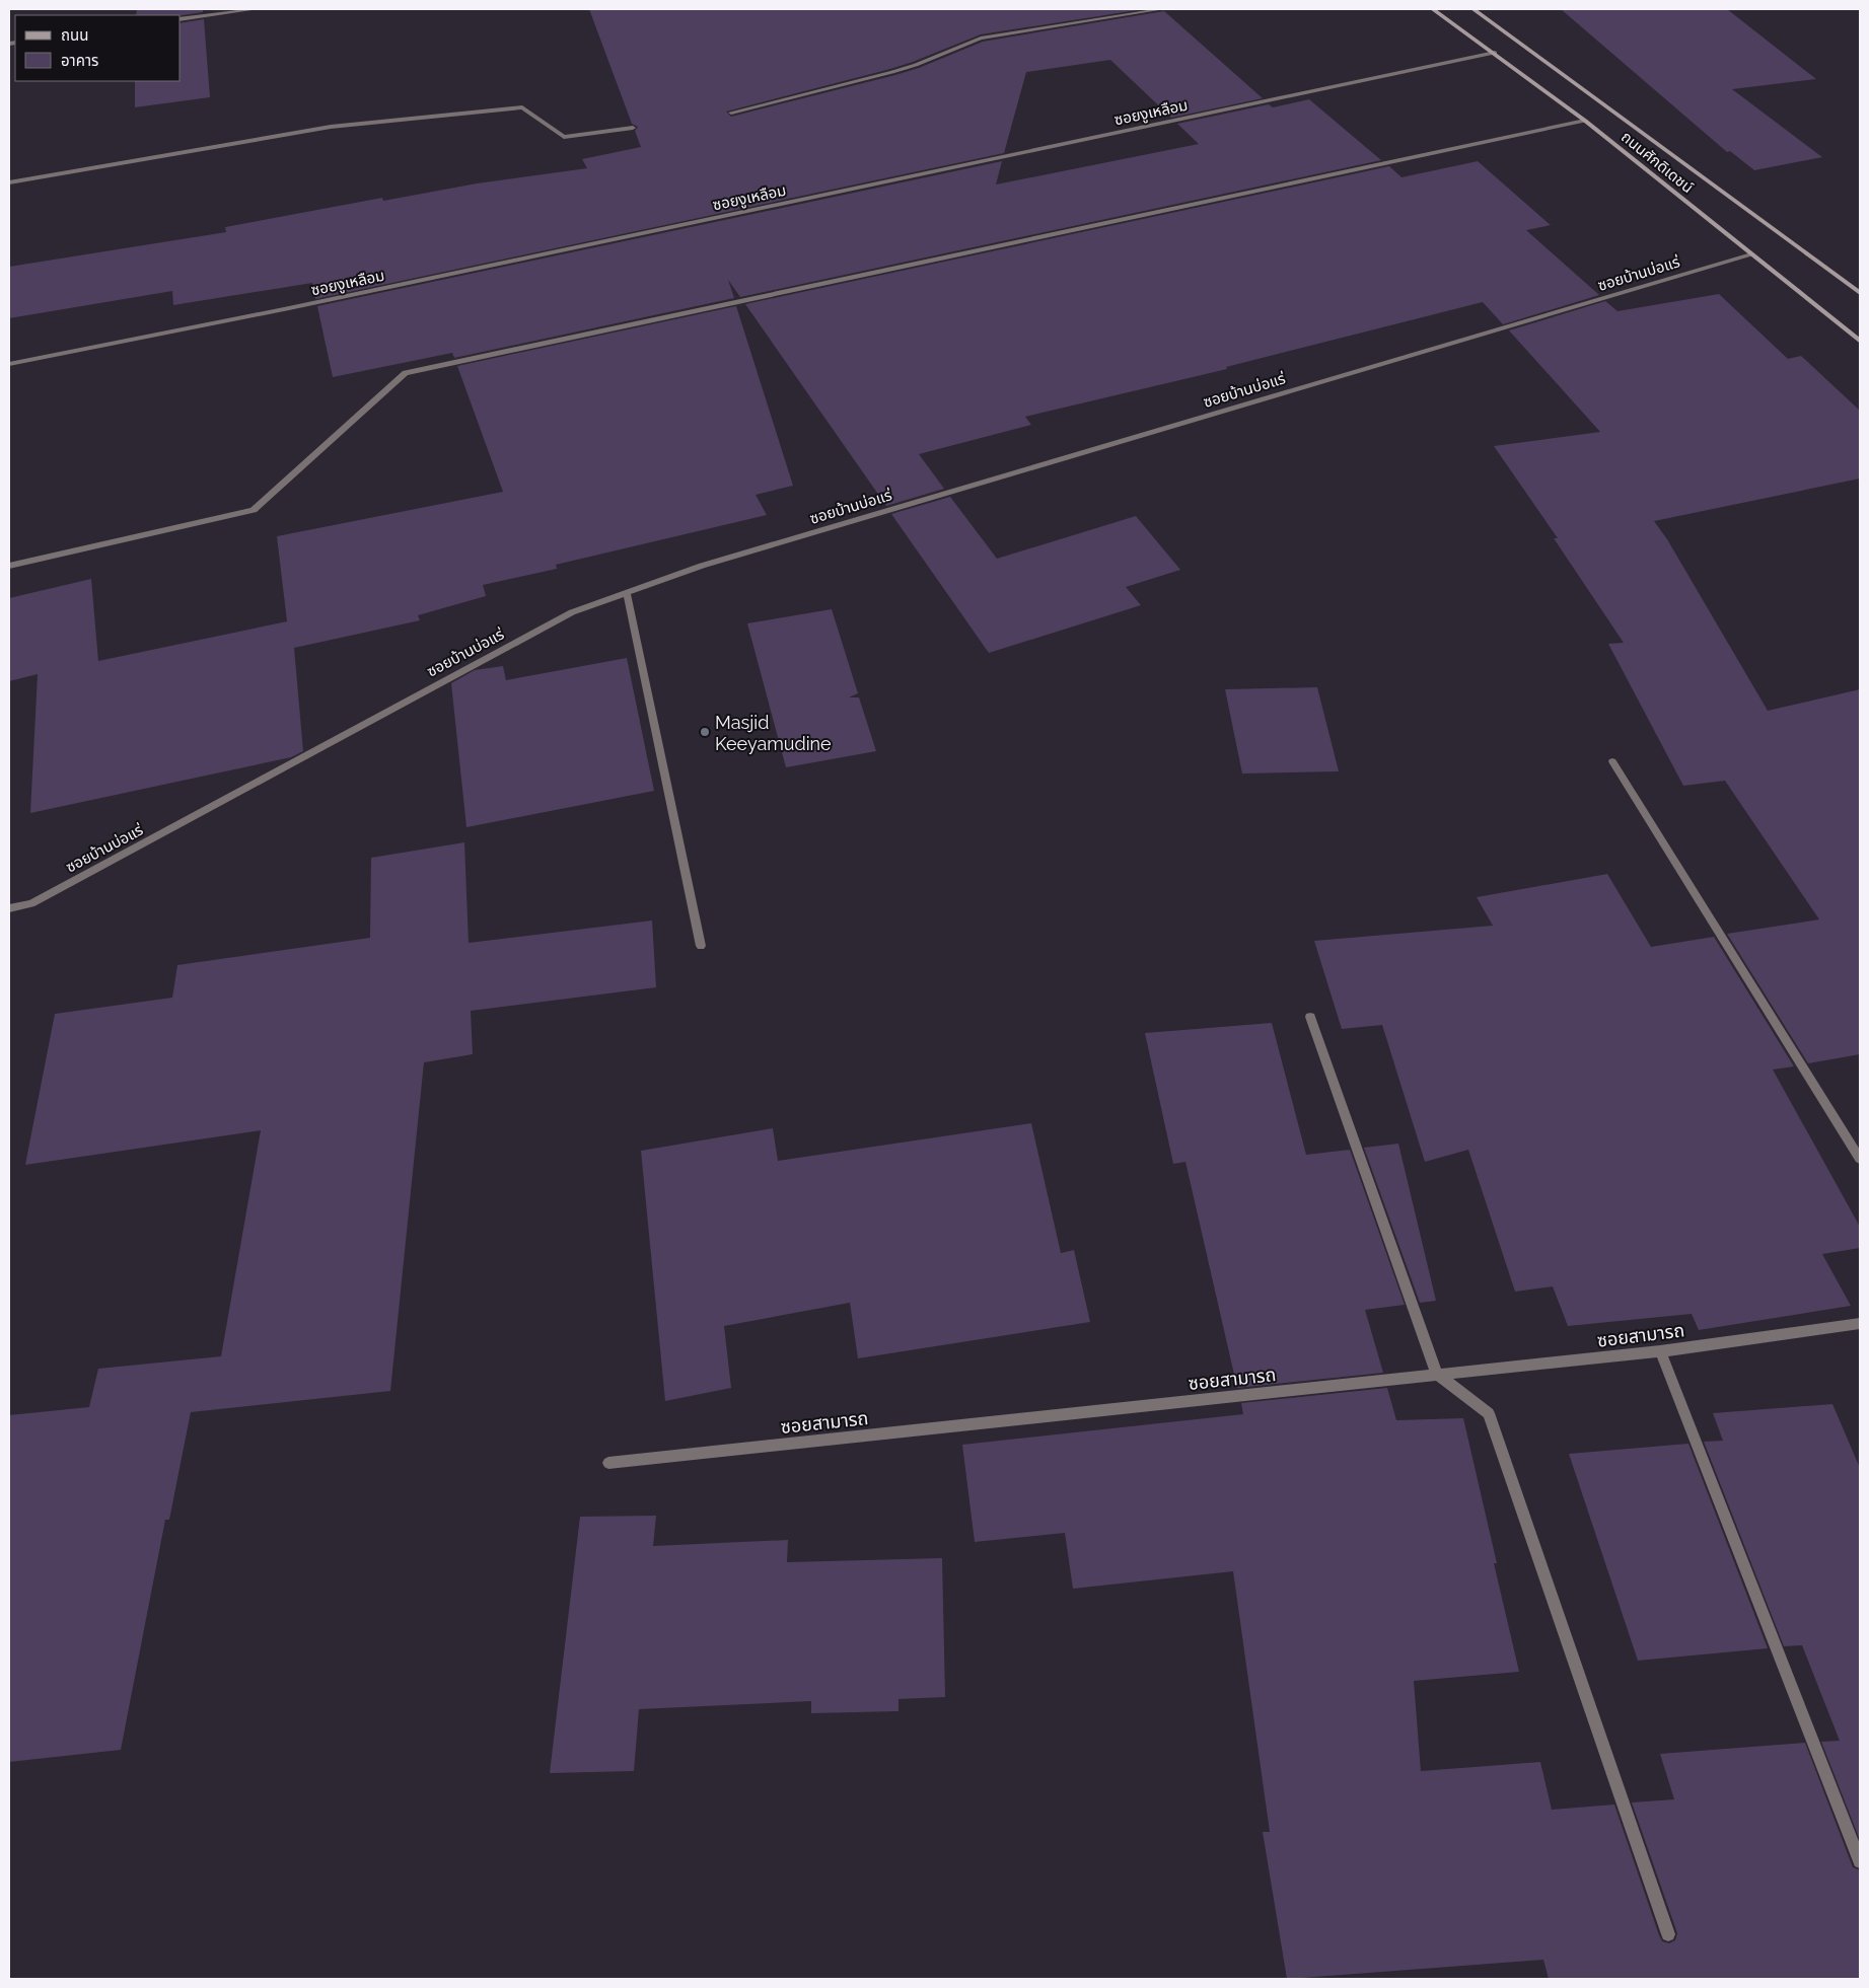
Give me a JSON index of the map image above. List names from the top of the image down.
{
  "streets": {
    "main road": ["ถนนศักดิเดชน์"],
    "street": ["ซอยงูเหลือม", "ซอยบ้านบ่อแร่", "ซอยสามารถ"]
  },
  "crossings": [
    ["ซอยงูเหลือม", "ถนนศักดิเดชน์"],
    ["ถนนศักดิเดชน์", "ซอยบ้านบ่อแร่"]
  ],
  "places": ["Masjid Keeyamudine"],
  "legend": ["ถนน", "อาคาร"]
}
